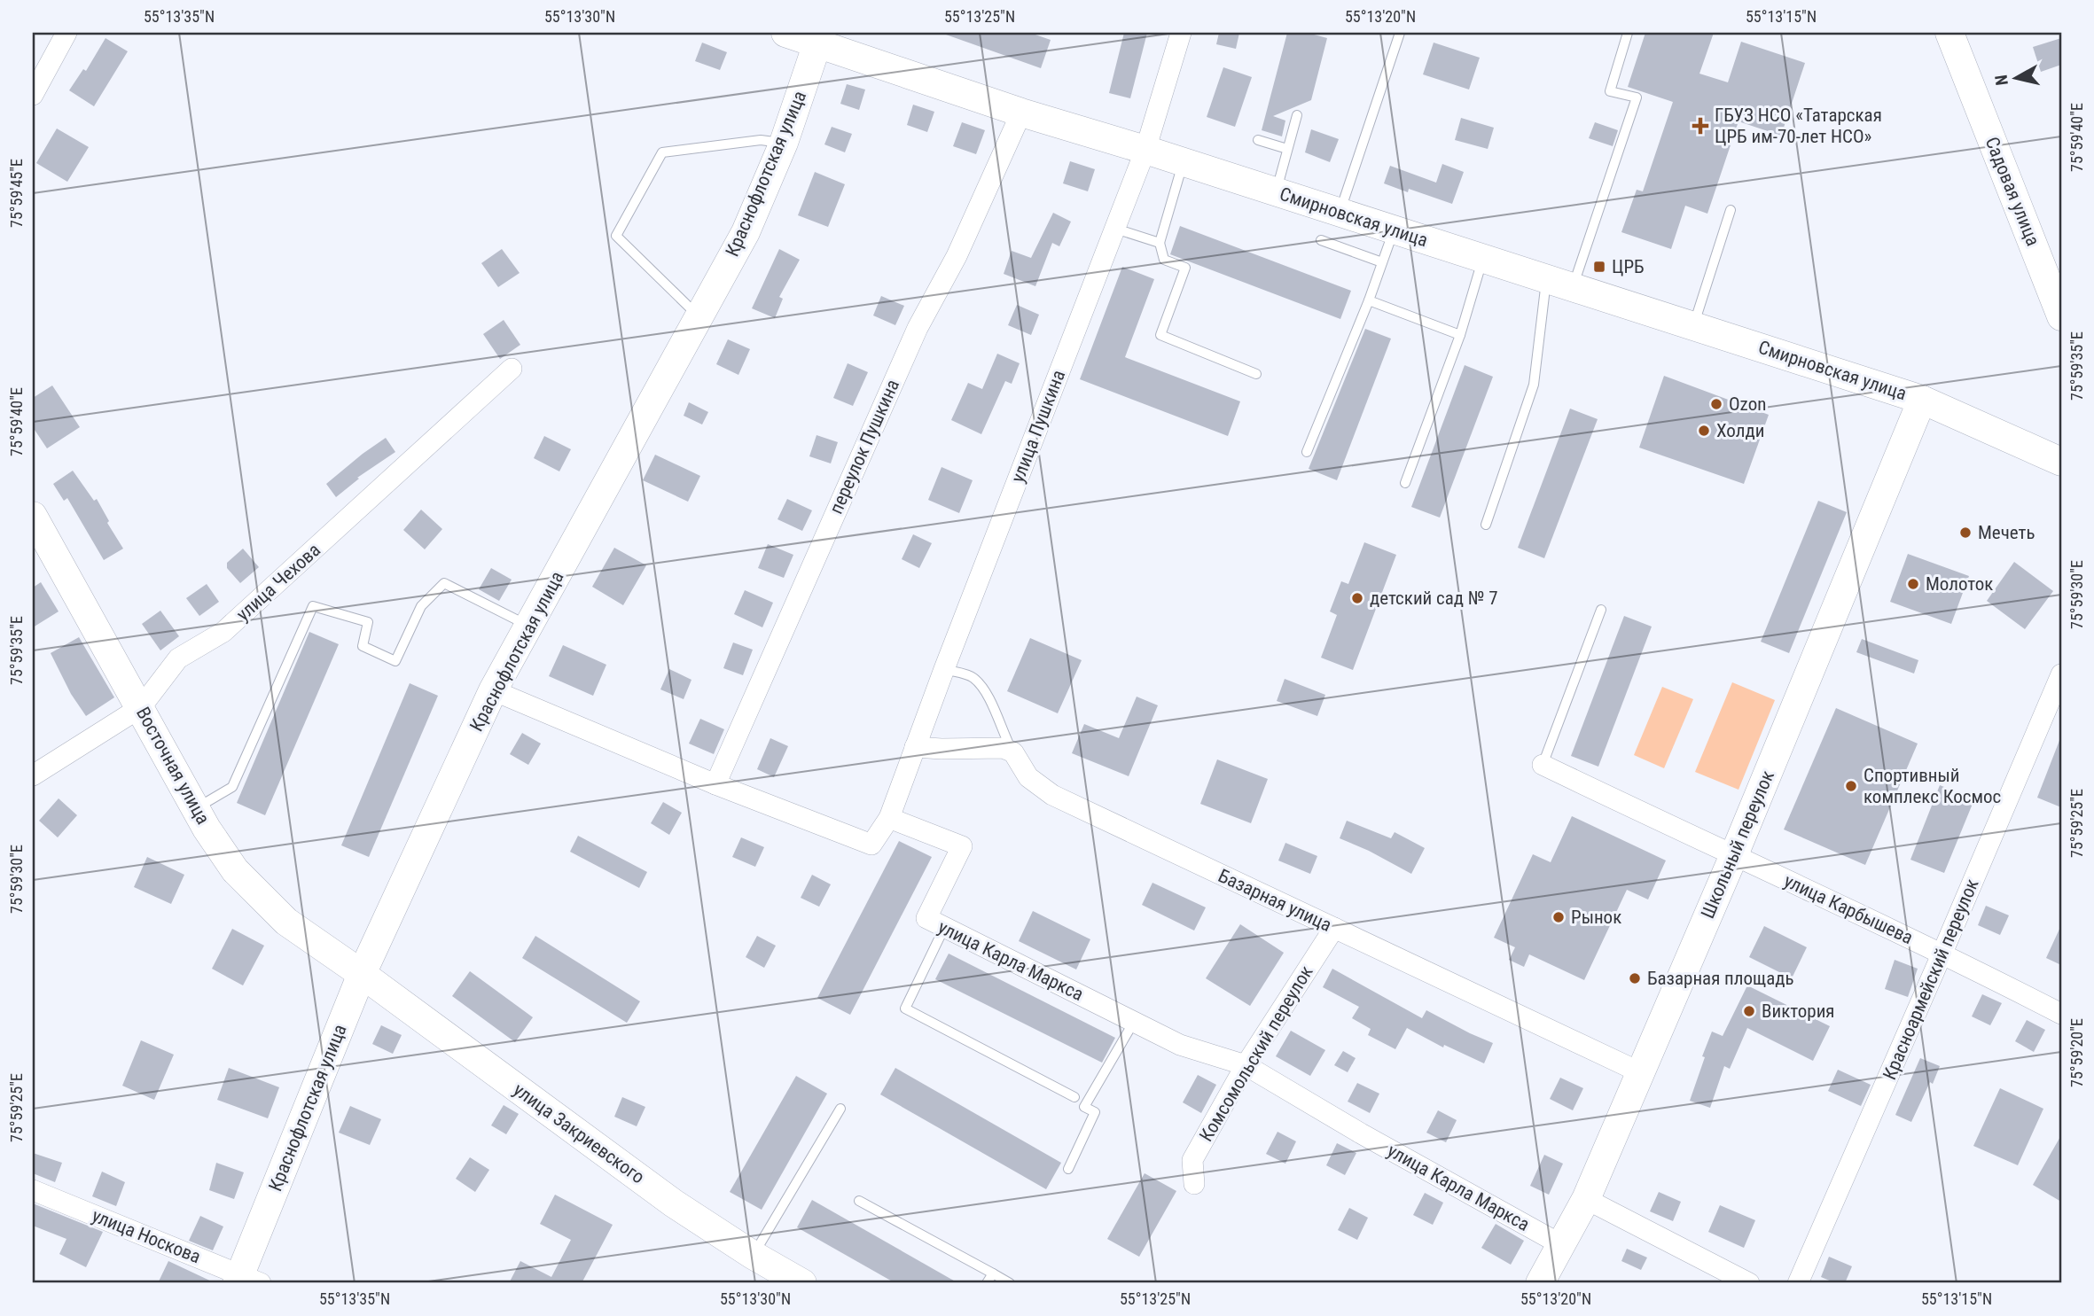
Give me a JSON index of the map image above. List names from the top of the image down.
{
  "streets": {
    "street": [
      "Краснофлотская улица",
      "Садовая улица",
      "Смирновская улица",
      "улица Пушкина",
      "переулок Пушкина",
      "улица Чехова",
      "Восточная улица",
      "Школьный переулок",
      "Базарная улица",
      "улица Карбышева",
      "улица Карла Маркса",
      "Красноармейский переулок",
      "Комсомольский переулок",
      "улица Закриевского",
      "улица Носкова"
    ]
  },
  "crossings": [
    ["Краснофлотская улица", "Смирновская улица"],
    ["Краснофлотская улица", "Восточная улица"],
    ["Краснофлотская улица", "улица Закриевского"],
    ["Краснофлотская улица", "улица Носкова"],
    ["Смирновская улица", "улица Пушкина"],
    ["Смирновская улица", "переулок Пушкина"],
    ["Смирновская улица", "Школьный переулок"],
    ["улица Пушкина", "улица Карла Маркса"],
    ["улица Чехова", "Восточная улица"],
    ["Восточная улица", "улица Закриевского"],
    ["Школьный переулок", "Базарная улица"],
    ["Школьный переулок", "улица Карбышева"],
    ["Школьный переулок", "улица Карла Маркса"],
    ["Базарная улица", "Комсомольский переулок"],
    ["улица Карбышева", "Красноармейский переулок"],
    ["улица Карла Маркса", "Комсомольский переулок"]
  ],
  "places": {
    "health": ["ГБУЗ НСО «Татарская ЦРБ им-70-лет НСО»"],
    "transit": ["ЦРБ"],
    "other": [
      "Ozon",
      "Холди",
      "Мечеть",
      "Молоток",
      "детский сад № 7",
      "Спортивный комплекс Космос",
      "Рынок",
      "Базарная площадь",
      "Виктория"
    ]
  },
  "north": "left",
  "coordinates": [
    "55°13'35\"N",
    "55°13'30\"N",
    "55°13'25\"N",
    "55°13'20\"N",
    "55°13'15\"N",
    "75°59'40\"E",
    "75°59'45\"E",
    "75°59'35\"E",
    "75°59'30\"E",
    "75°59'25\"E",
    "75°59'20\"E"
  ]
}
